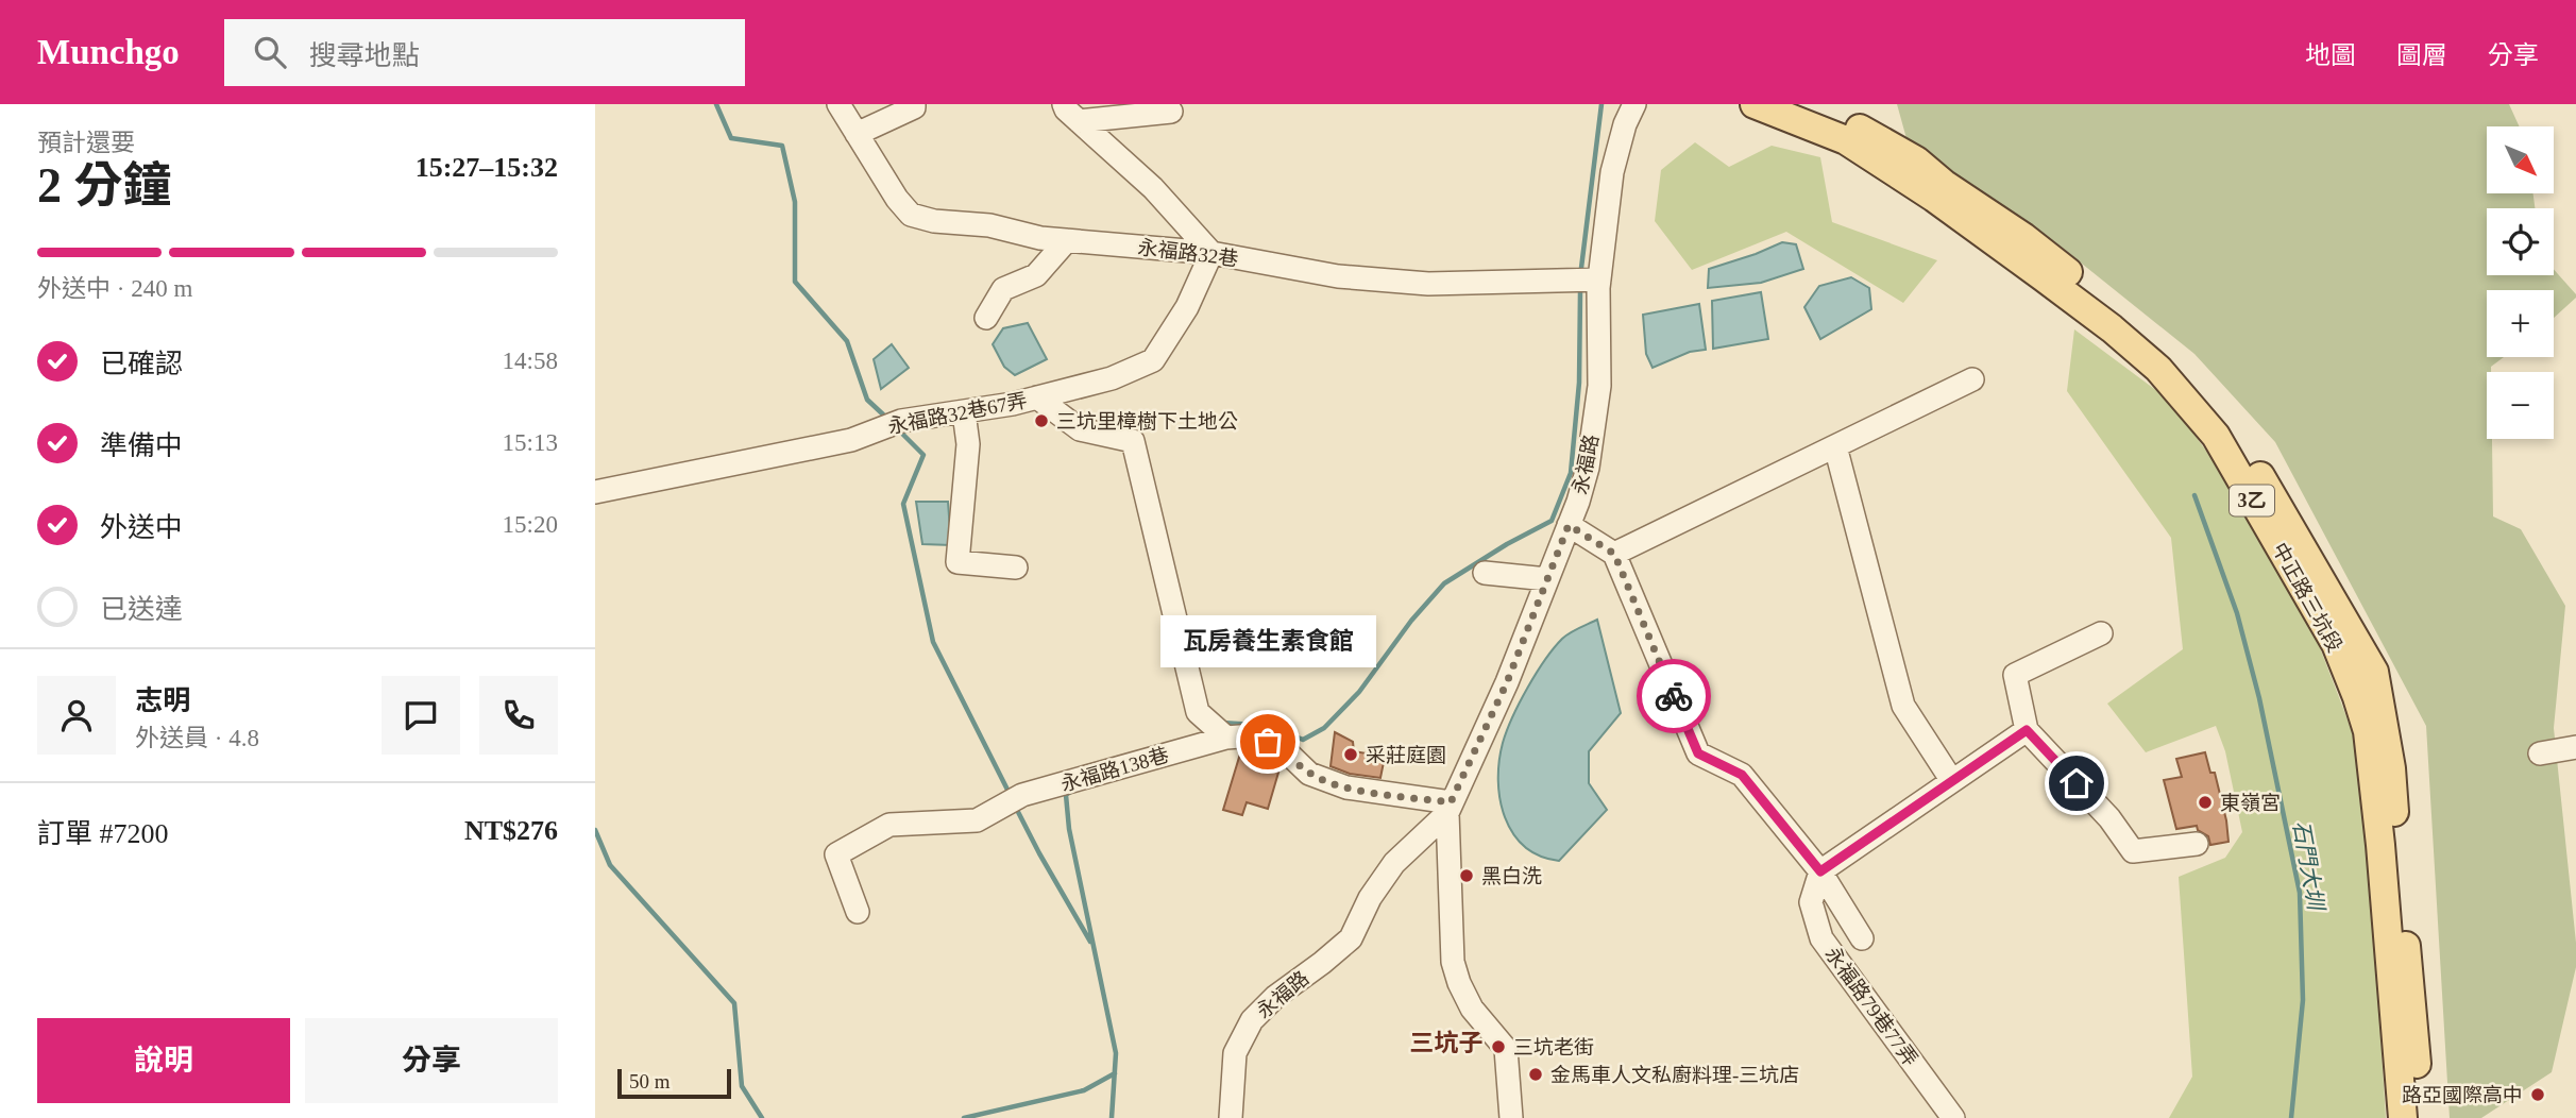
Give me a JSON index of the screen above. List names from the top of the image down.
{
  "streets": {
    "main road": ["3乙", "中正路三坑段"],
    "street": [
      "永福路32巷",
      "永福路32巷67弄",
      "永福路",
      "永福路138巷",
      "永福路79巷77弄"
    ]
  },
  "crossings": [
    ["永福路32巷", "永福路32巷67弄"],
    ["永福路32巷", "永福路"],
    ["永福路", "永福路138巷"]
  ],
  "districts": ["三坑子"],
  "water": ["石門大圳"],
  "places": [
    "三坑里樟樹下土地公",
    "瓦房養生素食館",
    "采莊庭園",
    "東嶺宮",
    "黑白洗",
    "三坑老街",
    "金馬車人文私廚料理-三坑店",
    "路亞國際高中"
  ],
  "scale_bar": "50 m",
  "north": "bottom right",
  "page": {
    "header": "Munchgo",
    "search": "搜尋地點",
    "nav": ["地圖", "圖層", "分享"],
    "heading": ["2 分鐘", "預計還要", "15:27–15:32"],
    "panel": [
      "志明",
      "外送員 · 4.8",
      "訂單 #7200",
      "NT$276"
    ],
    "map_buttons": ["+", "−"],
    "bar": "外送中 · 240 m",
    "list": [
      ["已確認", "14:58"],
      ["準備中", "15:13"],
      ["外送中", "15:20"],
      "已送達"
    ],
    "bubble": "瓦房養生素食館",
    "buttons": ["說明", "分享"],
    "scale": "50 m"
  }
}
